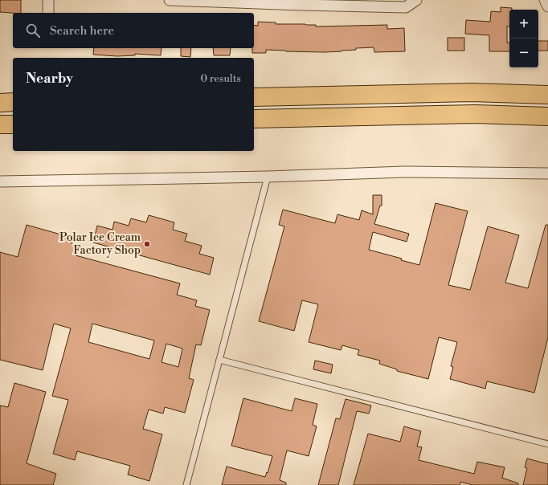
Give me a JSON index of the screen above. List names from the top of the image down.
{
  "places": ["Polar Ice Cream Factory Shop"],
  "page": {
    "map_buttons": ["+", "−"],
    "search": "Search here",
    "heading": ["Nearby", "0 results"]
  }
}
